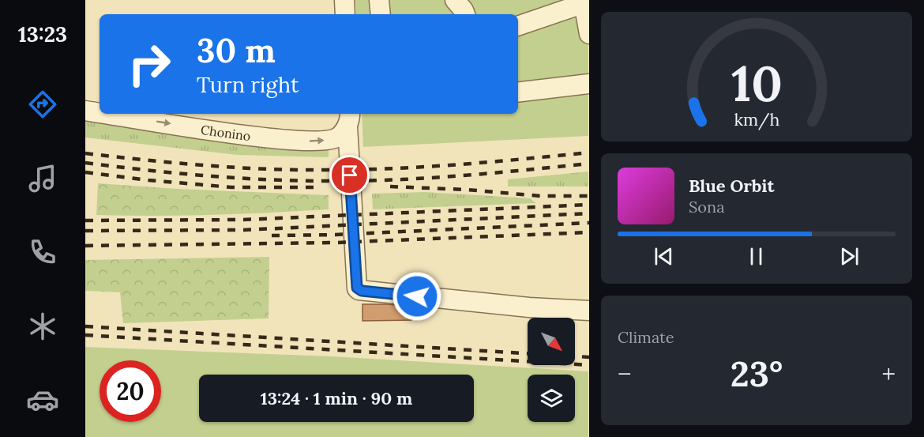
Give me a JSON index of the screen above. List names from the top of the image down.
{
  "streets": {
    "street": ["Chonino"]
  },
  "one_way": ["Chonino"],
  "north": "bottom right",
  "page": {
    "tabs": "13:23",
    "turn": ["30 m", "Turn right"],
    "song": ["Blue Orbit", "Sona"],
    "tile": "Climate",
    "heat": ["−", "23°", "+"],
    "limit": "20",
    "trip": "13:24 · 1 min · 90 m",
    "gauge": ["10", "km/h"]
  }
}
